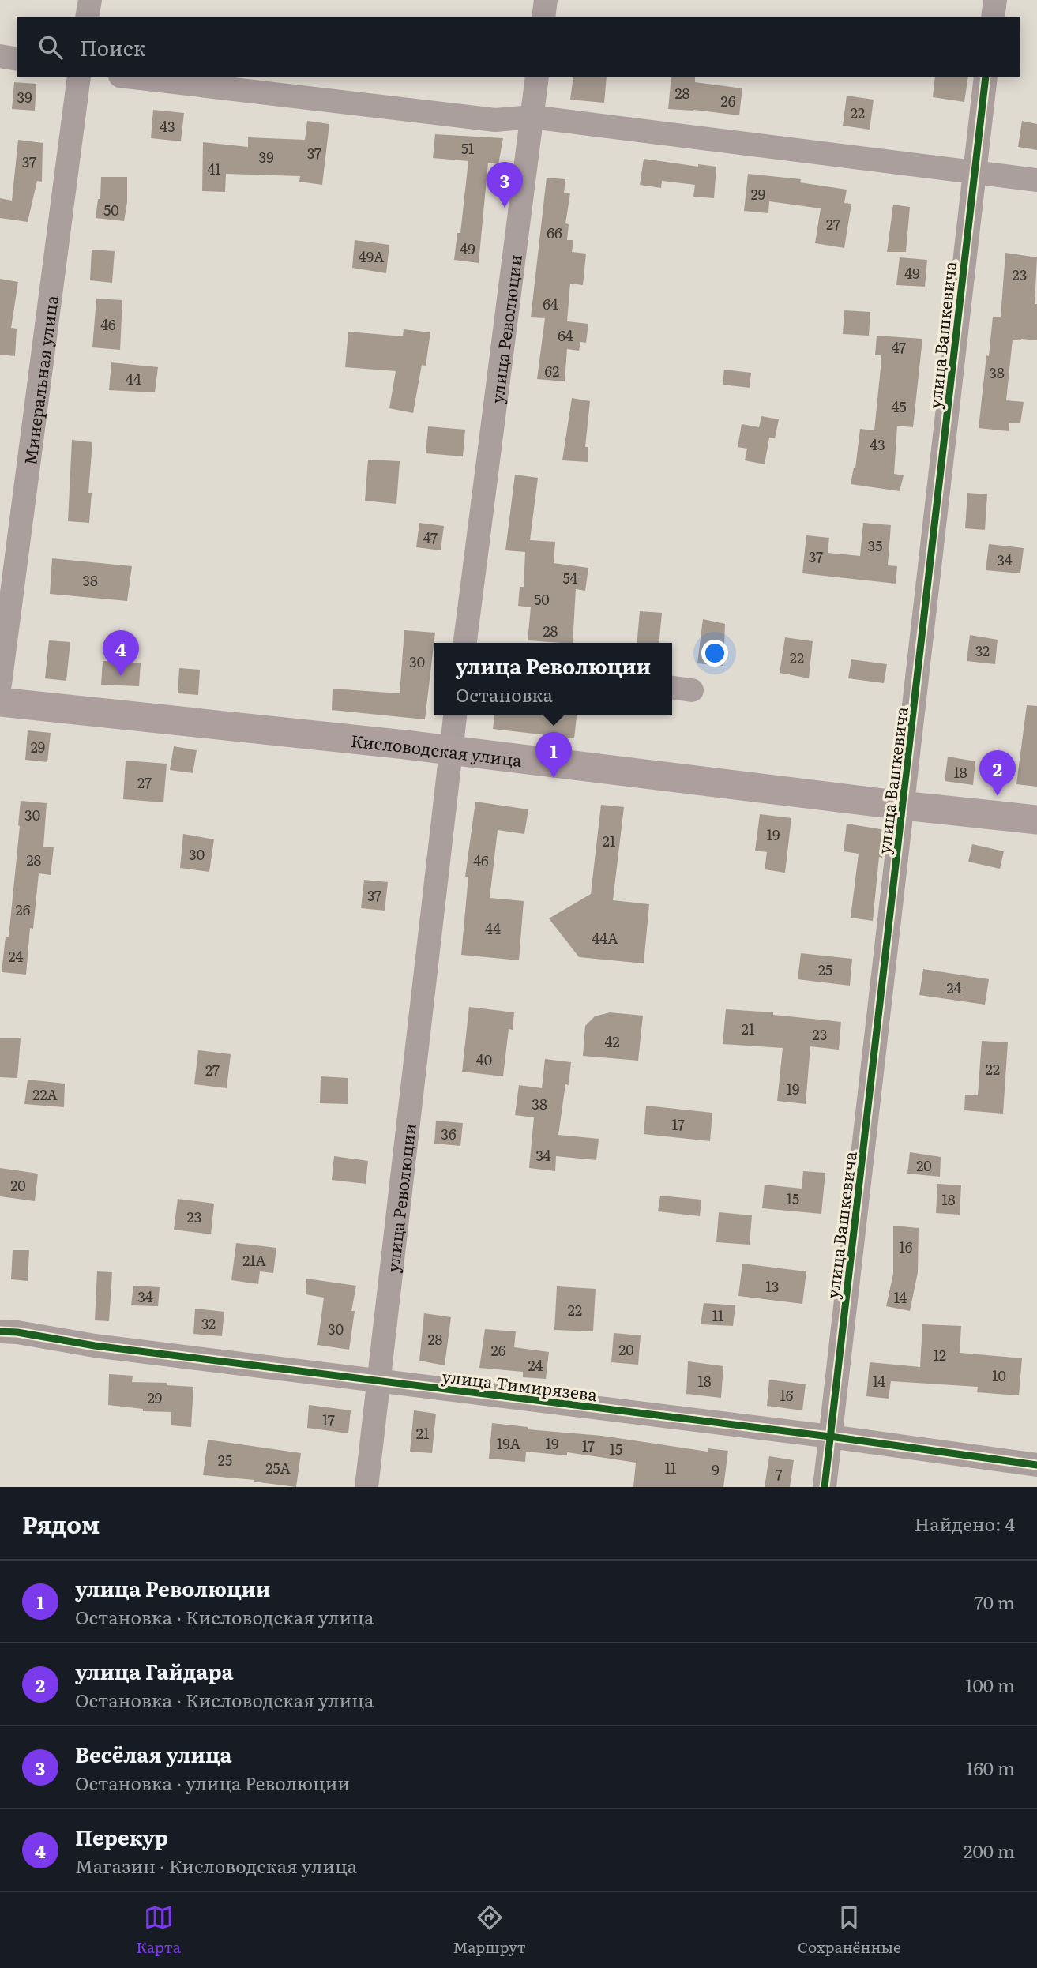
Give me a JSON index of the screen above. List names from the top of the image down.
{
  "streets": {
    "main road": ["Кисловодская улица"],
    "street": [
      "улица Революции",
      "улица Вашкевича",
      "Минеральная улица",
      "улица Тимирязева"
    ]
  },
  "crossings": [
    ["улица Революции", "Кисловодская улица"],
    ["улица Революции", "улица Тимирязева"],
    ["улица Вашкевича", "Кисловодская улица"],
    ["улица Вашкевича", "улица Тимирязева"]
  ],
  "house_numbers": [
    "28",
    "39",
    "26",
    "22",
    "43",
    "51",
    "37",
    "39",
    "37",
    "41",
    "29",
    "50",
    "27",
    "66",
    "49",
    "49А",
    "49",
    "23",
    "64",
    "46",
    "64",
    "47",
    "62",
    "38",
    "44",
    "45",
    "43",
    "47",
    "35",
    "37",
    "34",
    "54",
    "38",
    "50",
    "28",
    "32",
    "22",
    "30",
    "29",
    "18",
    "27",
    "30",
    "19",
    "21",
    "30",
    "28",
    "46",
    "37",
    "26",
    "44",
    "44А",
    "24",
    "25",
    "24",
    "21",
    "23",
    "42",
    "40",
    "22",
    "27",
    "19",
    "22А",
    "38",
    "17",
    "36",
    "34",
    "20",
    "20",
    "15",
    "18",
    "23",
    "16",
    "21А",
    "13",
    "34",
    "14",
    "22",
    "11",
    "32",
    "30",
    "28",
    "20",
    "26",
    "12",
    "24",
    "10",
    "18",
    "14",
    "16",
    "29",
    "17",
    "21",
    "19А",
    "19",
    "17",
    "15",
    "25",
    "25А",
    "11",
    "9",
    "7"
  ],
  "page": {
    "search": "Поиск",
    "pins": [
      "3",
      "4",
      "1",
      "2"
    ],
    "popup": ["улица Революции", "Остановка"],
    "heading": ["Рядом", "Найдено: 4"],
    "list": [
      {
        "mark": "1",
        "name": "улица Революции",
        "note": "Остановка · Кисловодская улица",
        "value": "70 m"
      },
      {
        "mark": "2",
        "name": "улица Гайдара",
        "note": "Остановка · Кисловодская улица",
        "value": "100 m"
      },
      {
        "mark": "3",
        "name": "Весёлая улица",
        "note": "Остановка · улица Революции",
        "value": "160 m"
      },
      {
        "mark": "4",
        "name": "Перекур",
        "note": "Магазин · Кисловодская улица",
        "value": "200 m"
      }
    ],
    "nav": ["Карта", "Маршрут", "Сохранённые"]
  }
}
